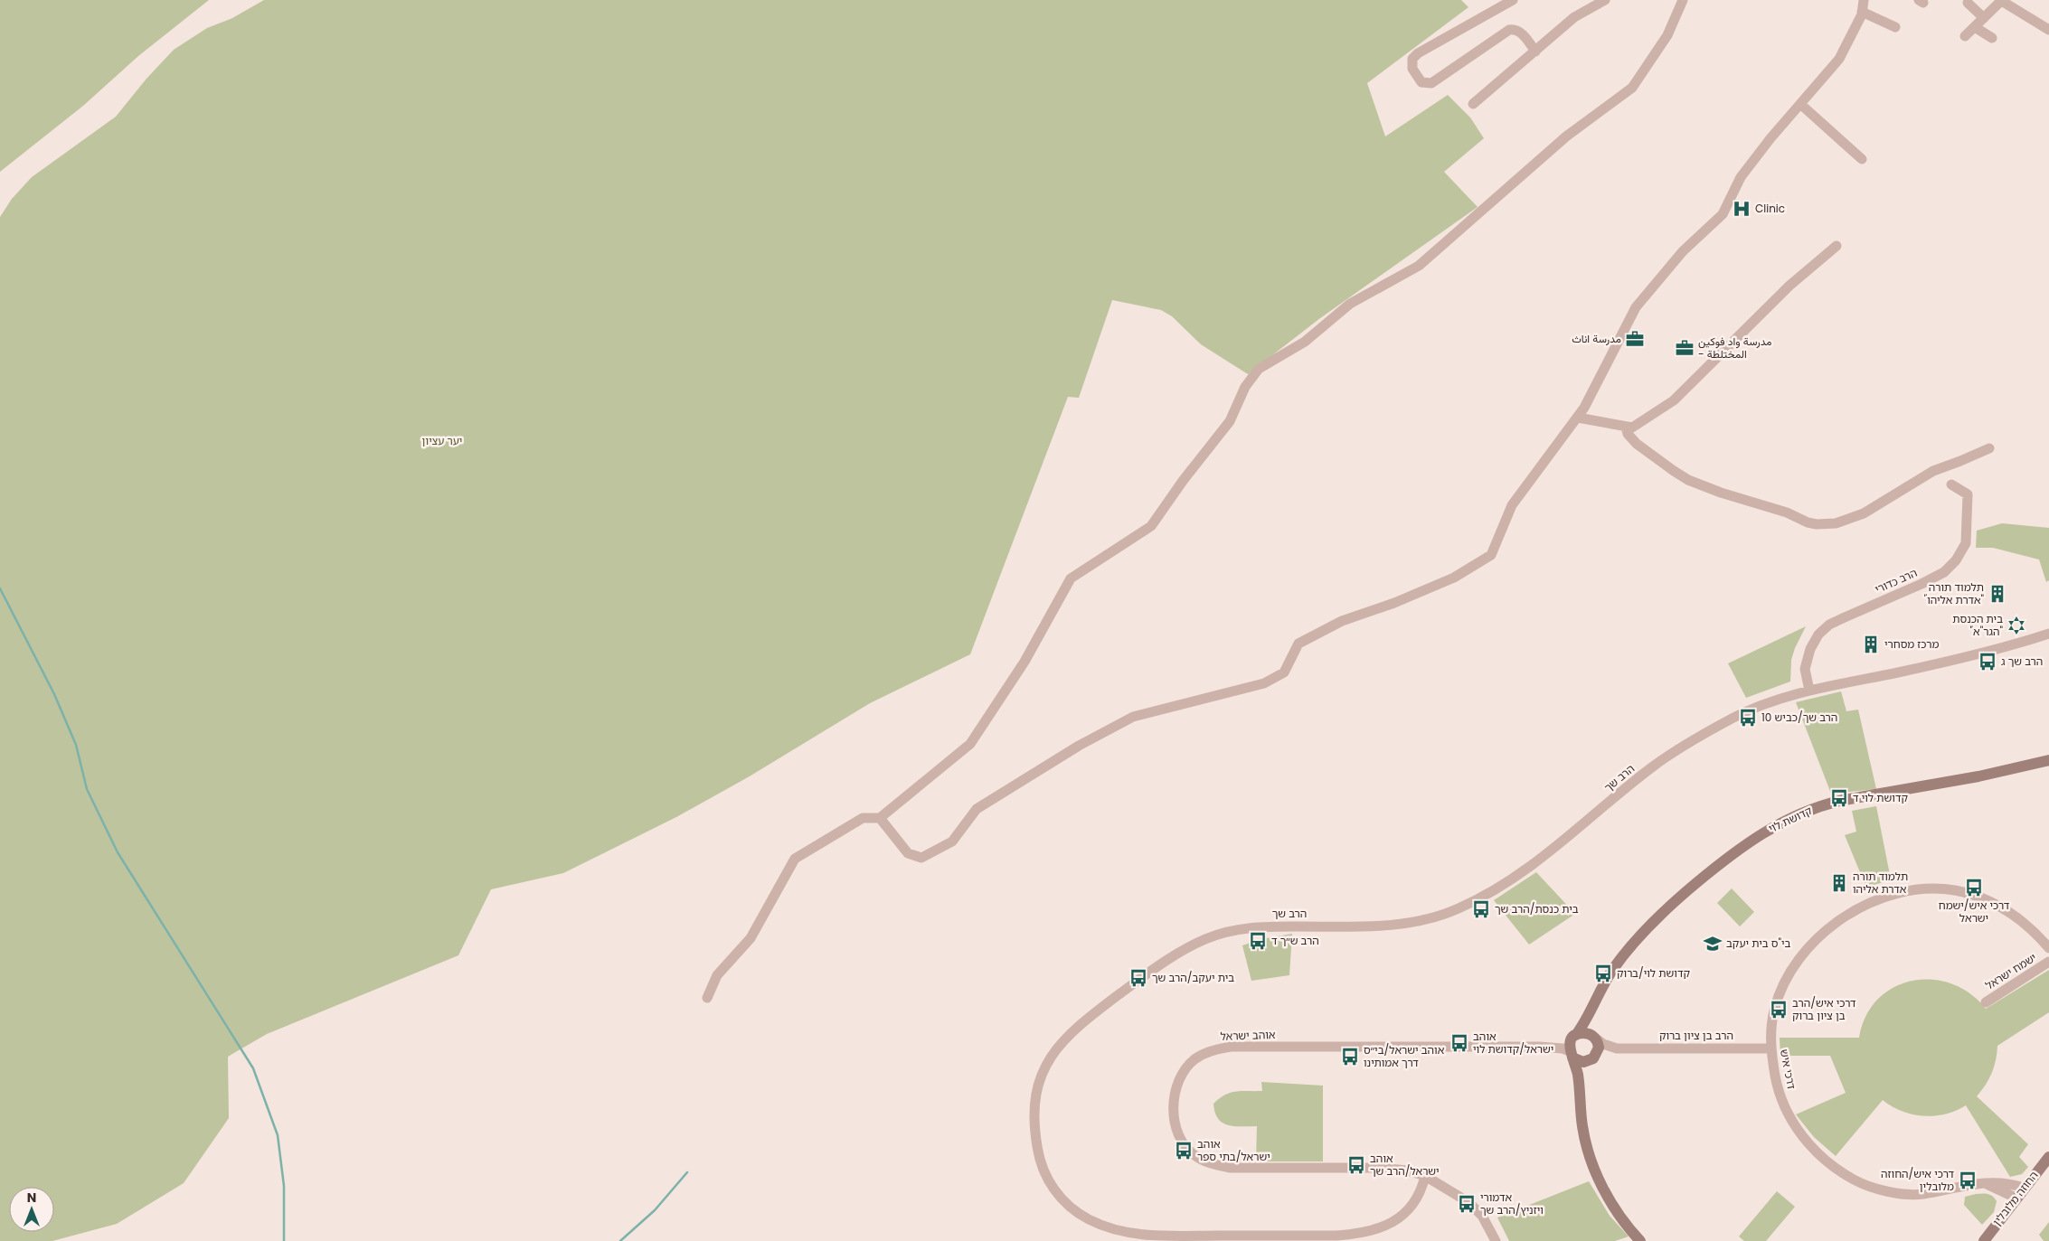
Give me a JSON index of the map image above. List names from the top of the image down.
{
  "streets": {
    "street": [
      "הרב כדורי",
      "הרב שך",
      "קדושת לוי",
      "ישמח ישראל",
      "אוהב ישראל",
      "הרב בן ציון ברוק",
      "דרכי איש",
      "החוזה מלובלין"
    ]
  },
  "crossings": [
    ["הרב כדורי", "הרב שך"],
    ["הרב שך", "אוהב ישראל"],
    ["קדושת לוי", "אוהב ישראל"],
    ["קדושת לוי", "הרב בן ציון ברוק"],
    ["אוהב ישראל", "הרב בן ציון ברוק"],
    ["הרב בן ציון ברוק", "דרכי איש"],
    ["דרכי איש", "החוזה מלובלין"]
  ],
  "parks": ["יער עציון"],
  "places": {
    "hospital": ["Clinic"],
    "office": ["مدرسة اناث", "مدرسة واد فوكين - المختلطة"],
    "building": ["תלמוד תורה \"אדרת אליהו\"", "מרכז מסחרי", "תלמוד תורה אדרת אליהו"],
    "synagogue": ["בית הכנסת \"הגר\"א\""],
    "bus stop": [
      "הרב שך ג",
      "הרב שך/כביש 10",
      "קדושת לוי ד",
      "דרכי איש/ישמח ישראל",
      "בית כנסת/הרב שך",
      "הרב ש״ך ד",
      "קדושת לוי/ברוק",
      "בית יעקב/הרב שך",
      "דרכי איש/הרב בן ציון ברוק",
      "אוהב ישראל/קדושת לוי",
      "אוהב ישראל/בי״ס דרך אמותינו",
      "אוהב ישראל/בתי ספר",
      "אוהב ישראל/הרב שך",
      "דרכי איש/החוזה מלובלין",
      "אדמורי ויזניץ/הרב שך"
    ],
    "school or university": ["בי\"ס בית יעקב"]
  },
  "north": "top"
}
